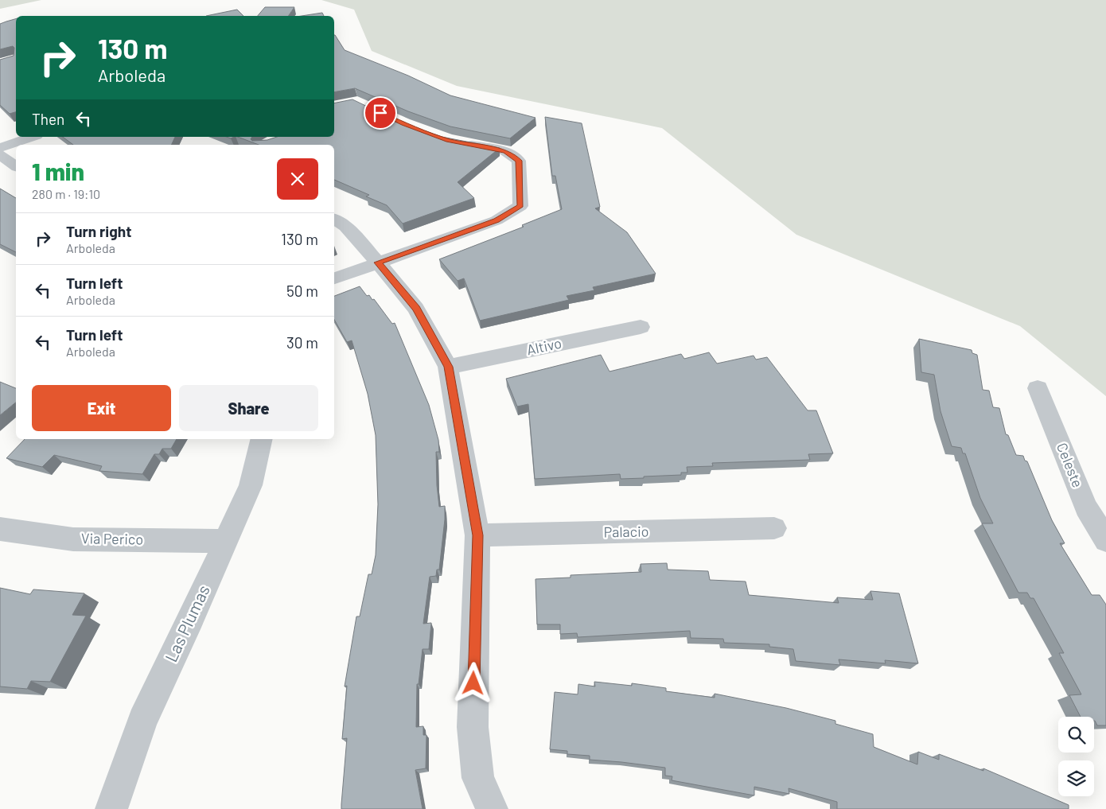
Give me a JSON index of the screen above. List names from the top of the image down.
{
  "streets": {
    "street": [
      "Altivo",
      "Celeste",
      "Palacio",
      "Via Perico",
      "Las Plumas"
    ]
  },
  "crossings": [
    ["Via Perico", "Las Plumas"]
  ],
  "page": {
    "turn": ["130 m", "Arboleda"],
    "then": "Then",
    "heading": ["1 min", "280 m · 19:10"],
    "list": [
      {
        "name": "Turn right",
        "note": "Arboleda",
        "value": "130 m"
      },
      {
        "name": "Turn left",
        "note": "Arboleda",
        "value": "50 m"
      },
      {
        "name": "Turn left",
        "note": "Arboleda",
        "value": "30 m"
      }
    ],
    "buttons": ["Exit", "Share"]
  }
}
